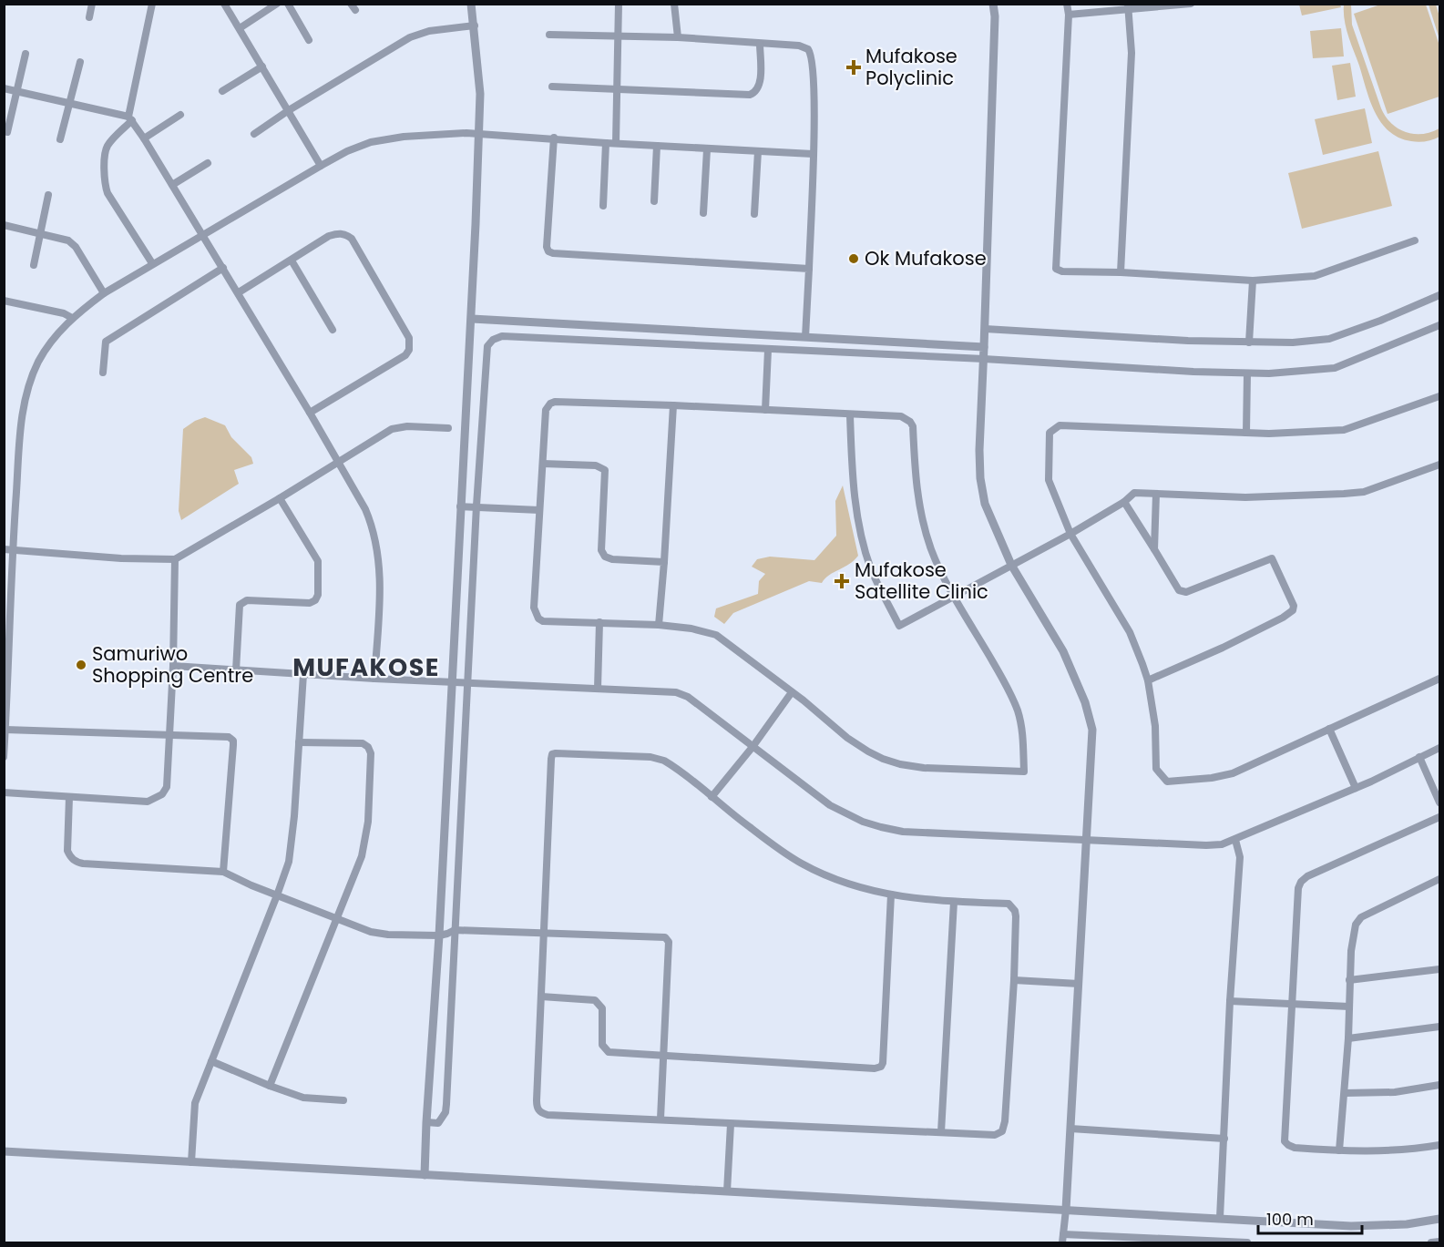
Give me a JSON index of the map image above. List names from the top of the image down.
{
  "districts": ["MUFAKOSE"],
  "places": {
    "health": ["Mufakose Polyclinic", "Mufakose Satellite Clinic"],
    "other": ["Ok Mufakose", "Samuriwo Shopping Centre"]
  },
  "scale_bar": "100 m"
}
